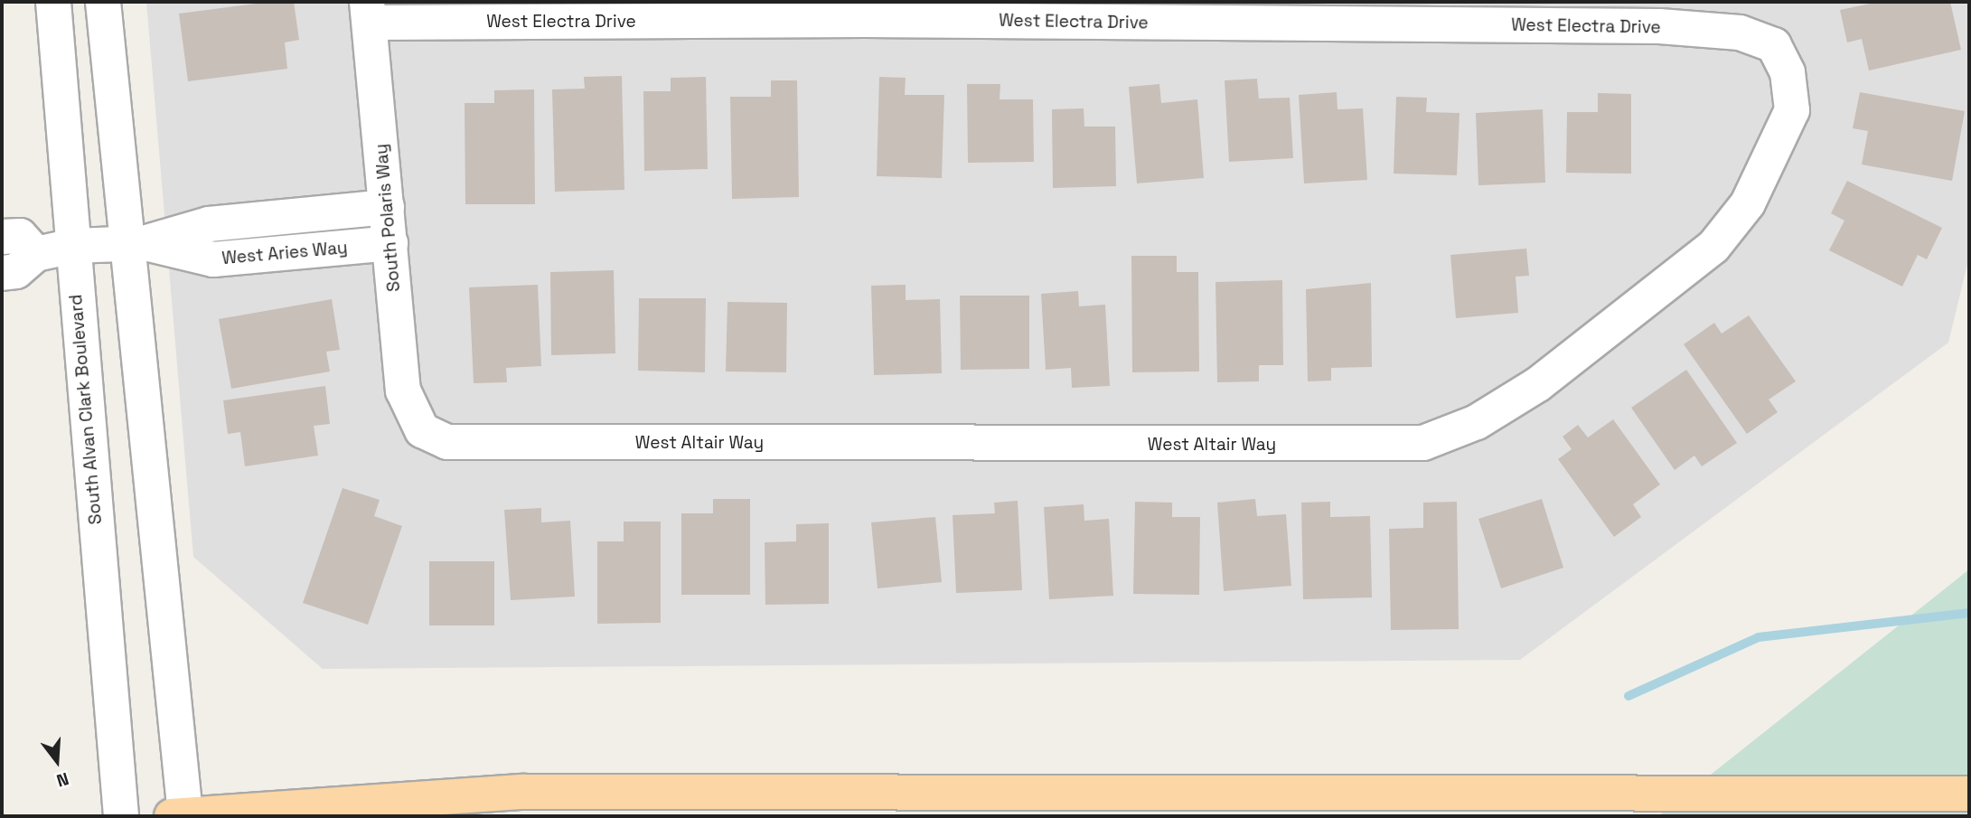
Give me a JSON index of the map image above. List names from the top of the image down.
{
  "streets": {
    "street": [
      "West Electra Drive",
      "South Polaris Way",
      "West Aries Way",
      "South Alvan Clark Boulevard",
      "West Altair Way"
    ]
  },
  "crossings": [
    ["West Electra Drive", "South Polaris Way"],
    ["West Electra Drive", "West Altair Way"],
    ["South Polaris Way", "West Aries Way"],
    ["South Polaris Way", "West Altair Way"],
    ["West Aries Way", "South Alvan Clark Boulevard"]
  ],
  "north": "bottom"
}
